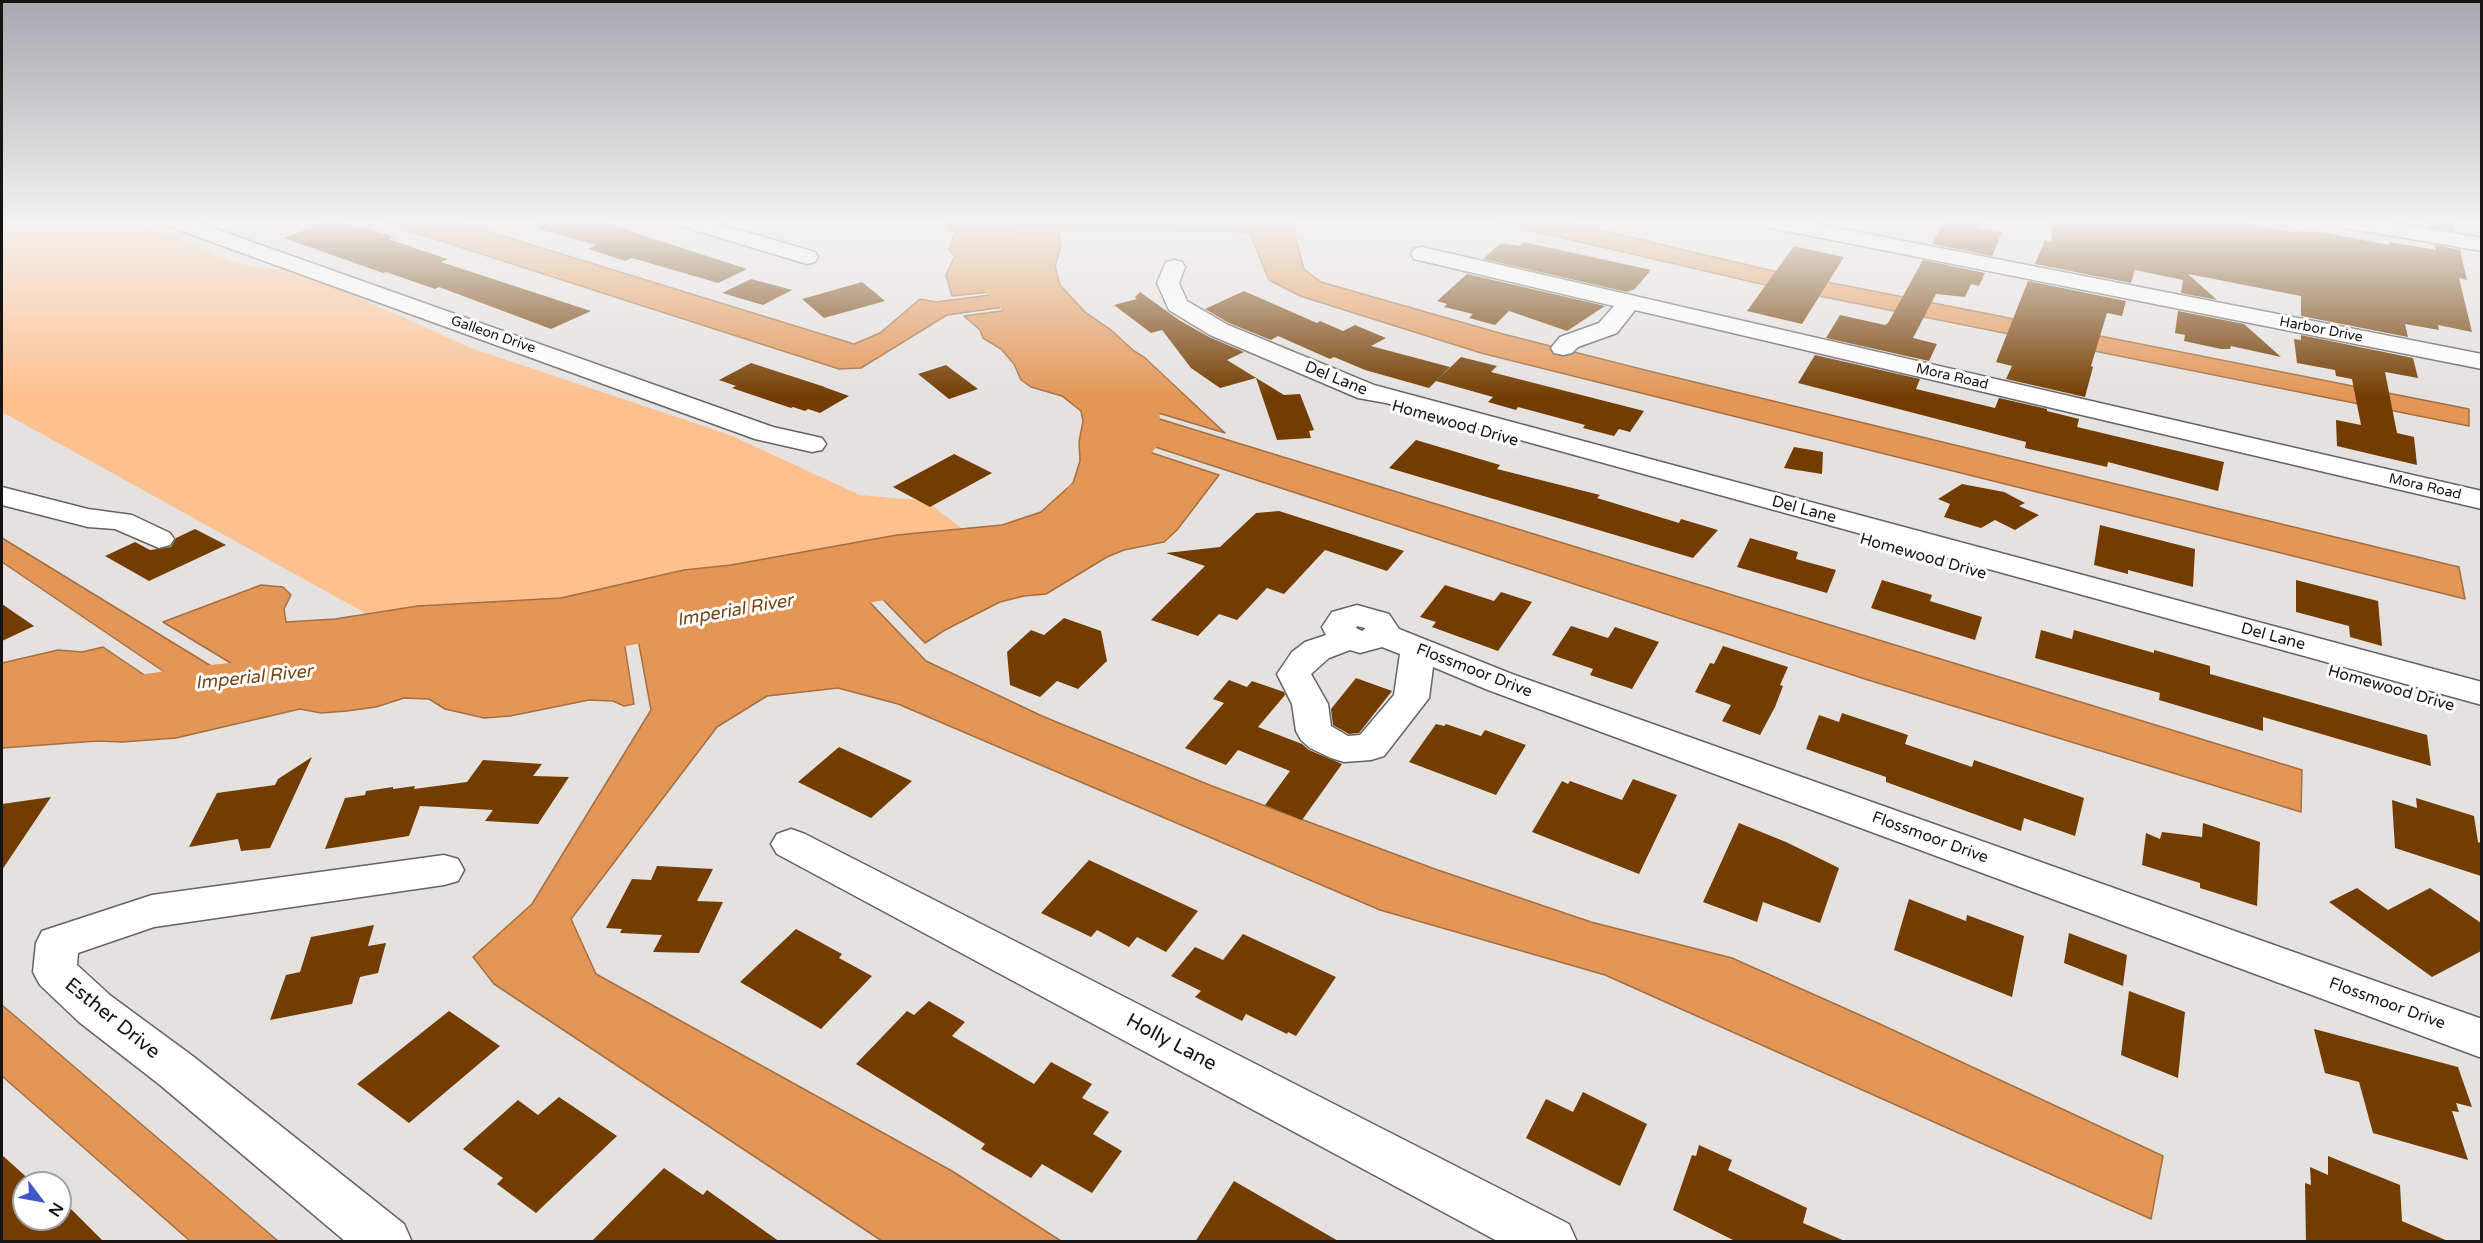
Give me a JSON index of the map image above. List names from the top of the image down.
{
  "streets": {
    "street": [
      "Harbor Drive",
      "Galleon Drive",
      "Mora Road",
      "Del Lane",
      "Homewood Drive",
      "Flossmoor Drive",
      "Esther Drive",
      "Holly Lane"
    ]
  },
  "crossings": [
    ["Del Lane", "Homewood Drive"]
  ],
  "water": ["Imperial River"],
  "north": "bottom right"
}
